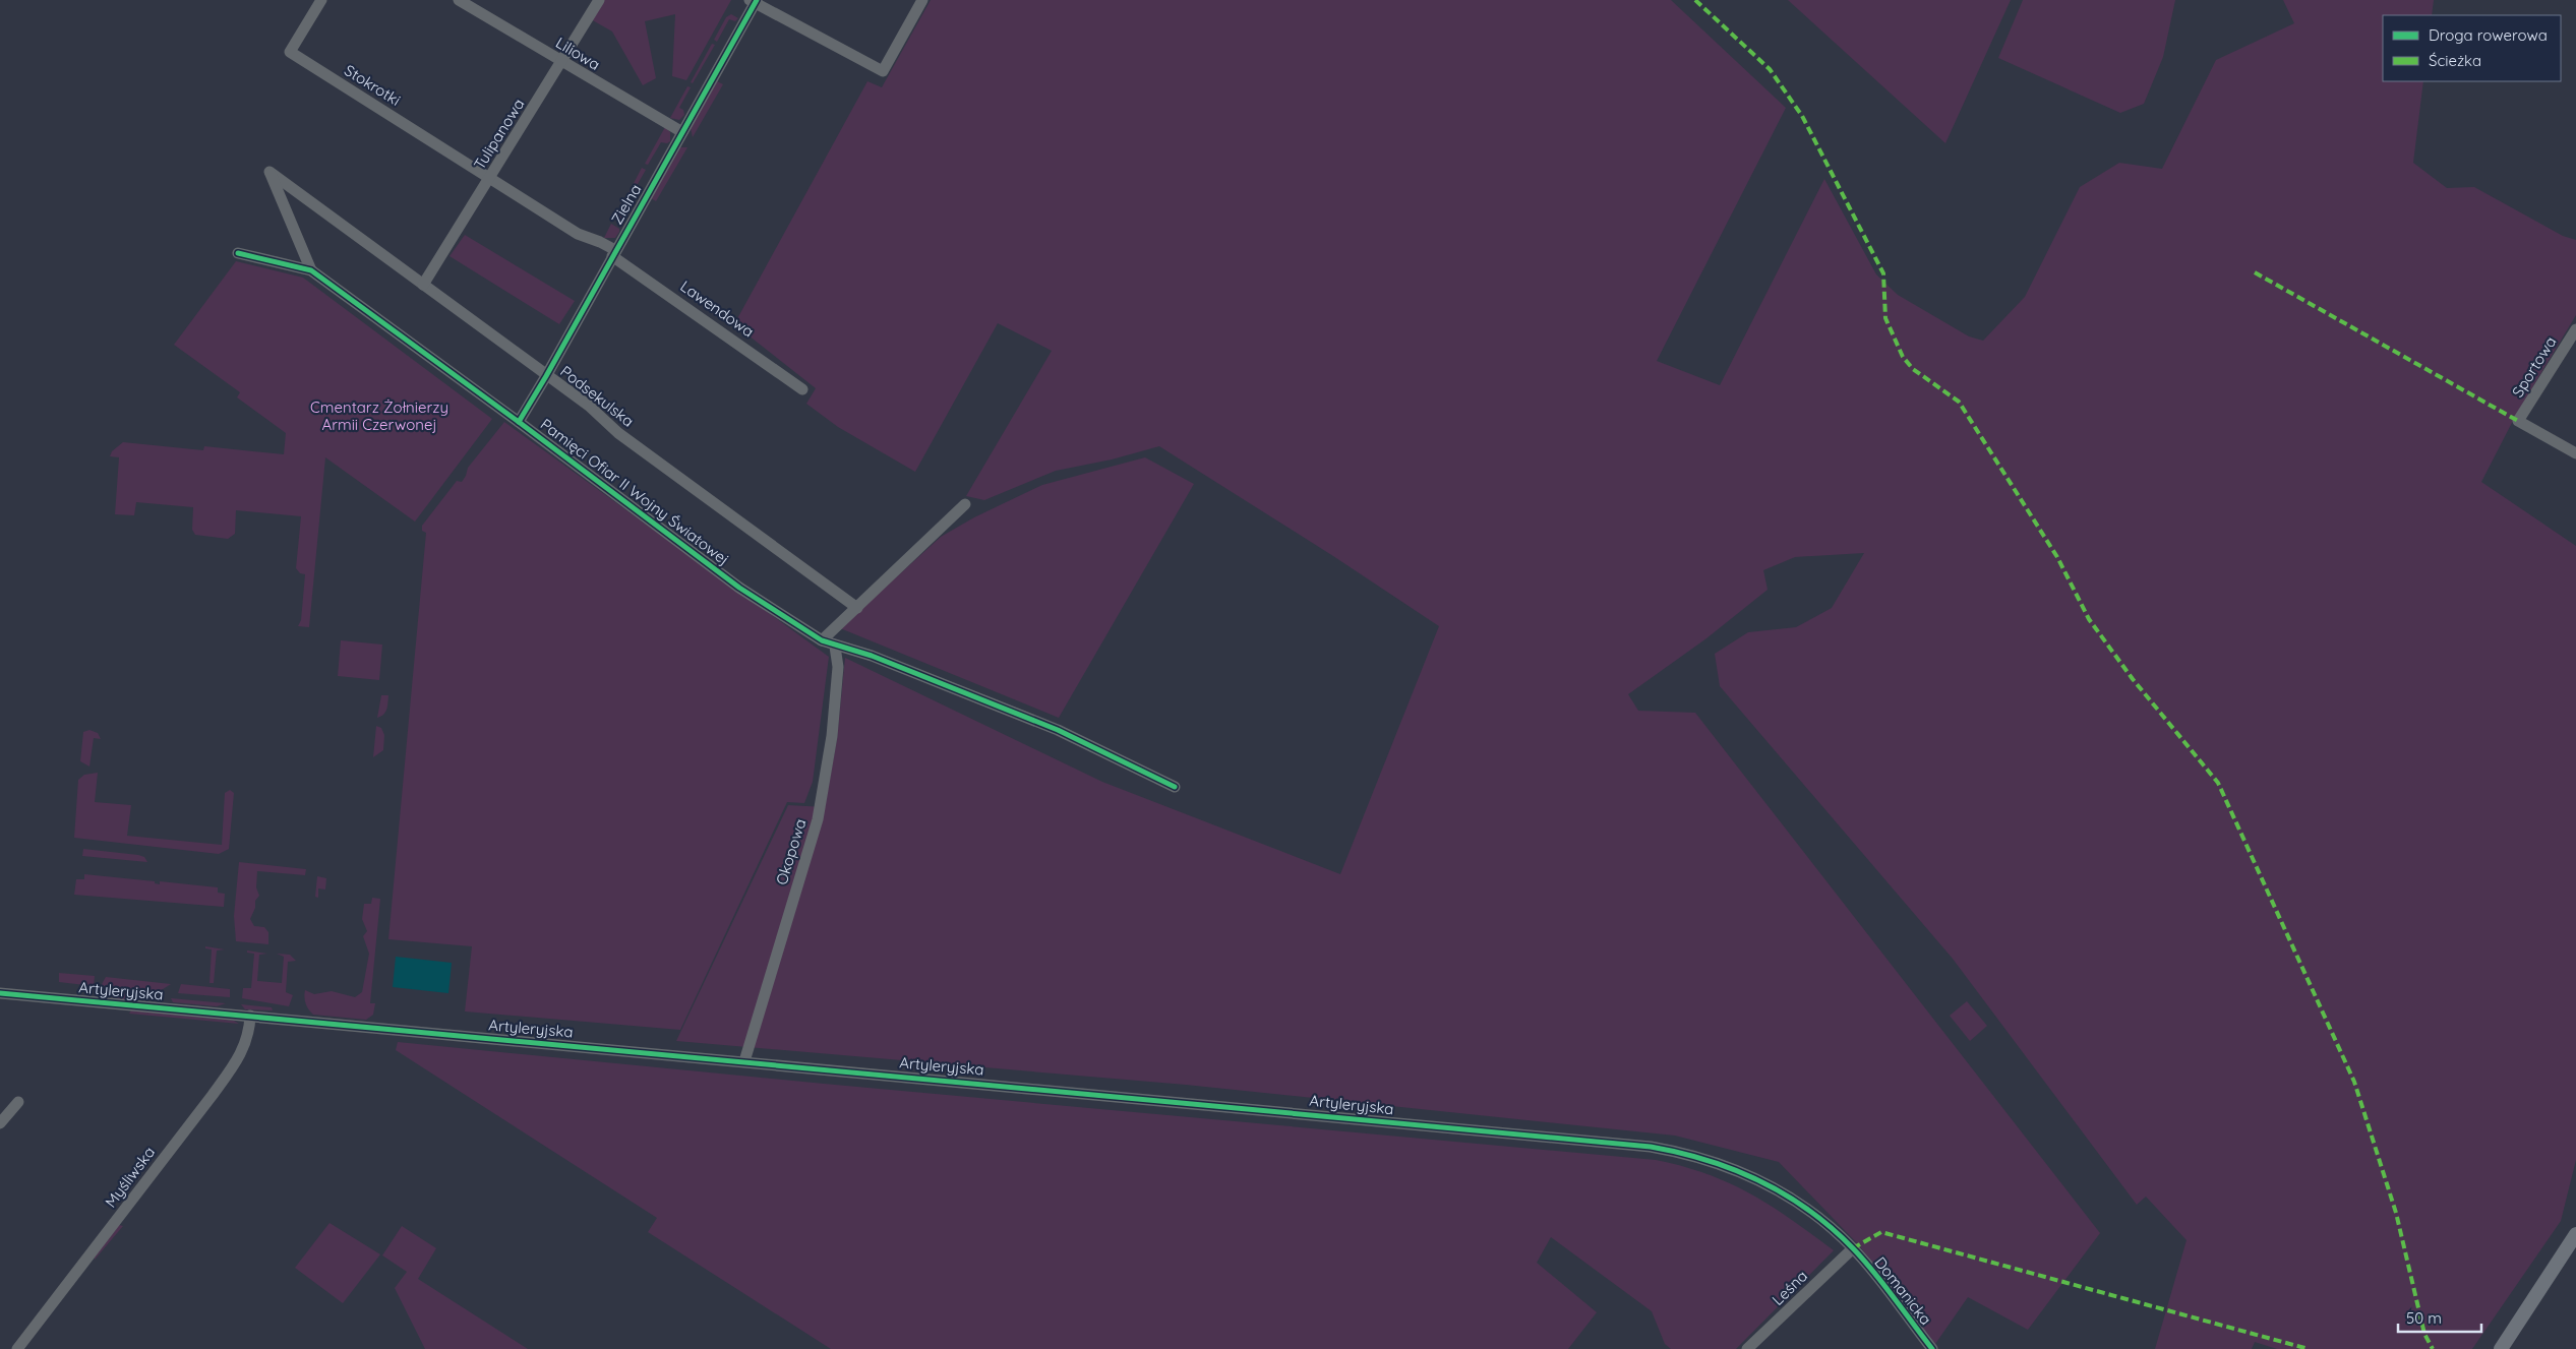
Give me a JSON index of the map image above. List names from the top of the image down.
{
  "streets": {
    "street": [
      "Liliowa",
      "Stokrotki",
      "Tulipanowa",
      "Zielna",
      "Lawendowa",
      "Sportowa",
      "Podsekulska",
      "Pamięci Ofiar II Wojny Światowej",
      "Okopowa",
      "Artyleryjska",
      "Myśliwska",
      "Leśna",
      "Domanicka"
    ]
  },
  "crossings": [
    ["Liliowa", "Tulipanowa"],
    ["Liliowa", "Zielna"],
    ["Stokrotki", "Tulipanowa"],
    ["Stokrotki", "Lawendowa"],
    ["Tulipanowa", "Lawendowa"],
    ["Tulipanowa", "Podsekulska"],
    ["Zielna", "Lawendowa"],
    ["Zielna", "Podsekulska"],
    ["Zielna", "Pamięci Ofiar II Wojny Światowej"],
    ["Podsekulska", "Pamięci Ofiar II Wojny Światowej"],
    ["Pamięci Ofiar II Wojny Światowej", "Okopowa"],
    ["Okopowa", "Artyleryjska"],
    ["Artyleryjska", "Myśliwska"],
    ["Artyleryjska", "Leśna"],
    ["Artyleryjska", "Domanicka"],
    ["Leśna", "Domanicka"]
  ],
  "parks": ["Cmentarz Żołnierzy Armii Czerwonej"],
  "legend": ["Droga rowerowa", "Ścieżka"],
  "scale_bar": "50 m"
}
